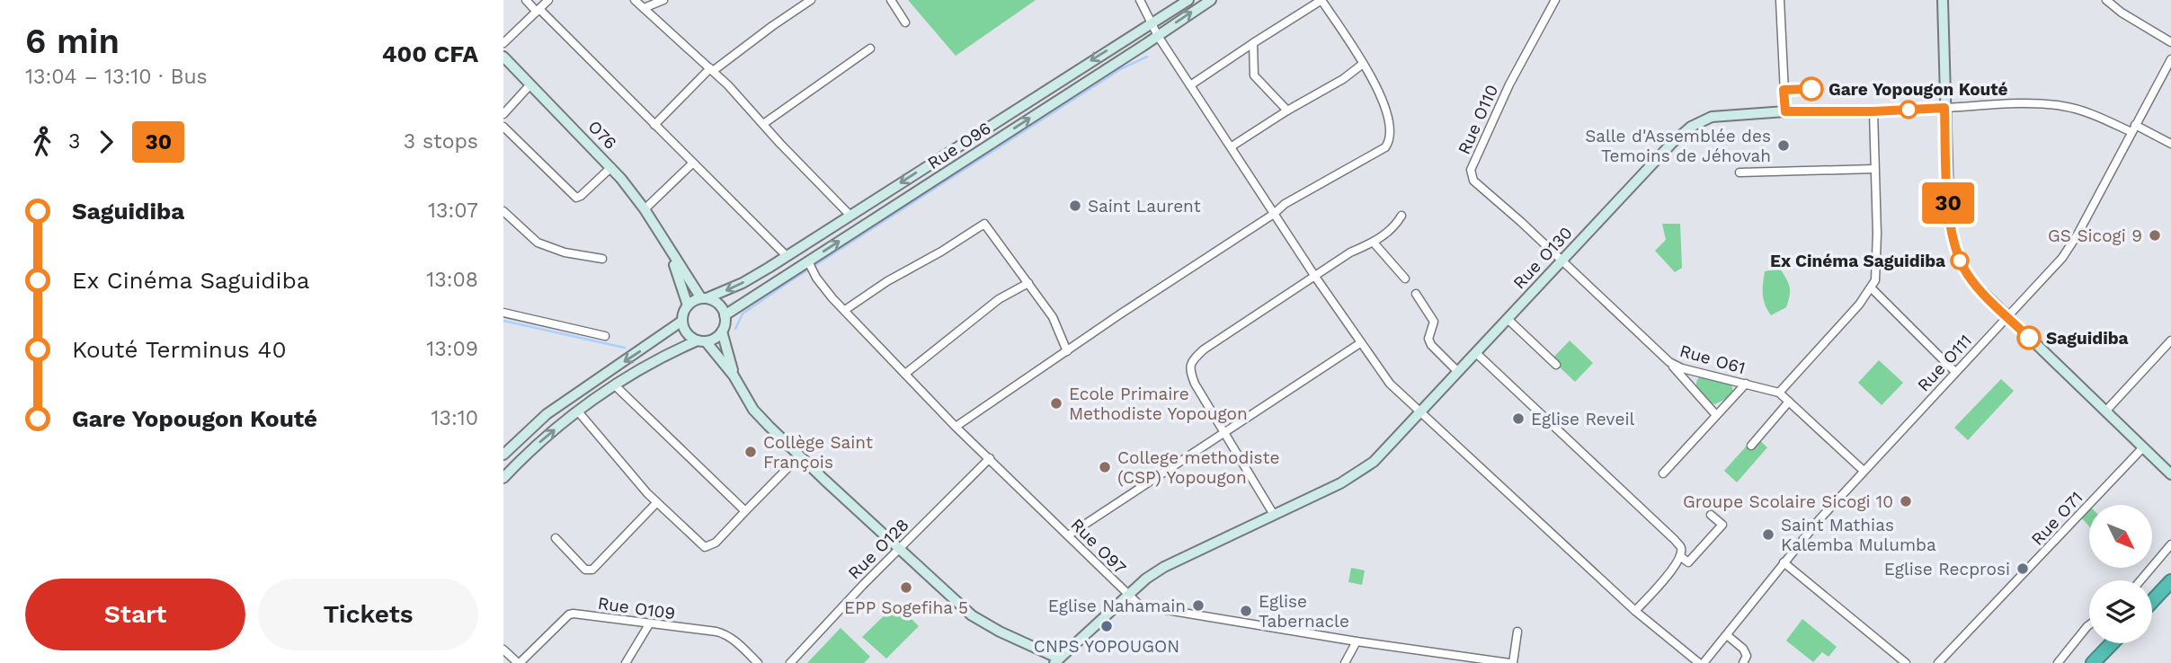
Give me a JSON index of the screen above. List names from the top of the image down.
{
  "streets": {
    "main road": ["O76", "Rue O96", "Rue O130"],
    "street": [
      "Rue O110",
      "Rue O61",
      "Rue O111",
      "Rue O71",
      "Rue O97",
      "Rue O128",
      "Rue O109"
    ]
  },
  "crossings": [
    ["Rue O110", "Rue O130"],
    ["Rue O110", "Rue O61"],
    ["Rue O96", "Rue O97"],
    ["Rue O130", "Rue O61"],
    ["Rue O130", "Rue O111"],
    ["Rue O130", "Rue O97"],
    ["Rue O61", "Rue O111"],
    ["Rue O97", "Rue O128"]
  ],
  "places": [
    "Gare Yopougon Kouté",
    "Salle d'Assemblée des Temoins de Jéhovah",
    "Saint Laurent",
    "GS Sicogi 9",
    "Ex Cinéma Saguidiba",
    "Saguidiba",
    "Ecole Primaire Methodiste Yopougon",
    "Eglise Reveil",
    "Collège Saint François",
    "College methodiste (CSP) Yopougon",
    "Groupe Scolaire Sicogi 10",
    "Saint Mathias Kalemba Mulumba",
    "Eglise Recprosi",
    "EPP Sogefiha 5",
    "Eglise Nahamain",
    "Eglise Tabernacle",
    "CNPS YOPOUGON"
  ],
  "lines": ["bus line 30"],
  "north": "bottom right",
  "page": {
    "heading": ["6 min", "13:04 – 13:10 · Bus", "400 CFA"],
    "on_map": "30",
    "legs": ["3", "30", "3 stops"],
    "list": [
      {
        "name": "Saguidiba",
        "value": "13:07"
      },
      {
        "name": "Ex Cinéma Saguidiba",
        "value": "13:08"
      },
      {
        "name": "Kouté Terminus 40",
        "value": "13:09"
      },
      {
        "name": "Gare Yopougon Kouté",
        "value": "13:10"
      }
    ],
    "buttons": ["Start", "Tickets"]
  }
}
